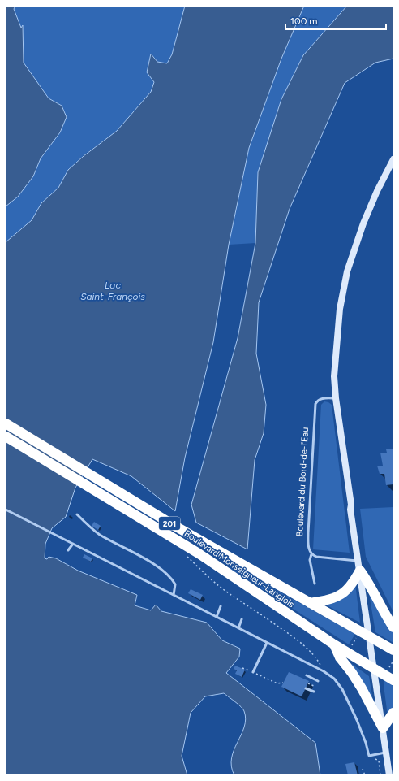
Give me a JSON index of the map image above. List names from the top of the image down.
{
  "streets": {
    "highway": ["201", "Boulevard Monseigneur-Langlois"],
    "lane": ["Boulevard du Bord-de-l'Eau"]
  },
  "water": ["Lac Saint-François"],
  "scale_bar": "100 m"
}
